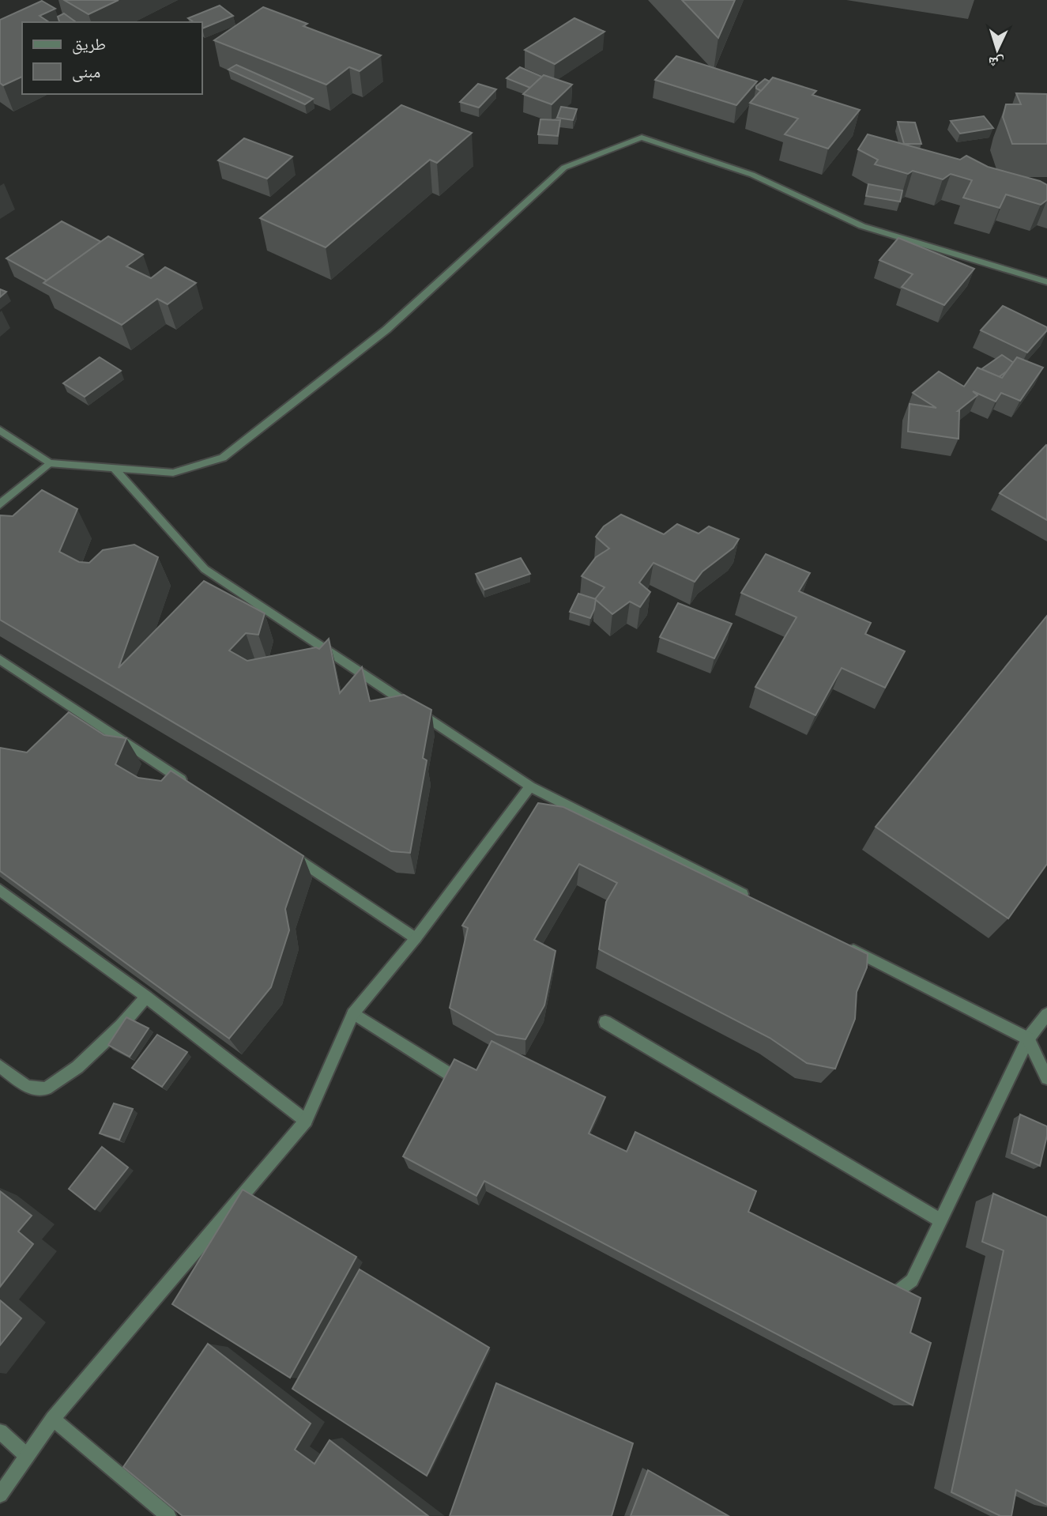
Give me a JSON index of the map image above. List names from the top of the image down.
{
  "legend": ["طريق", "مبنى"],
  "north": "bottom"
}
